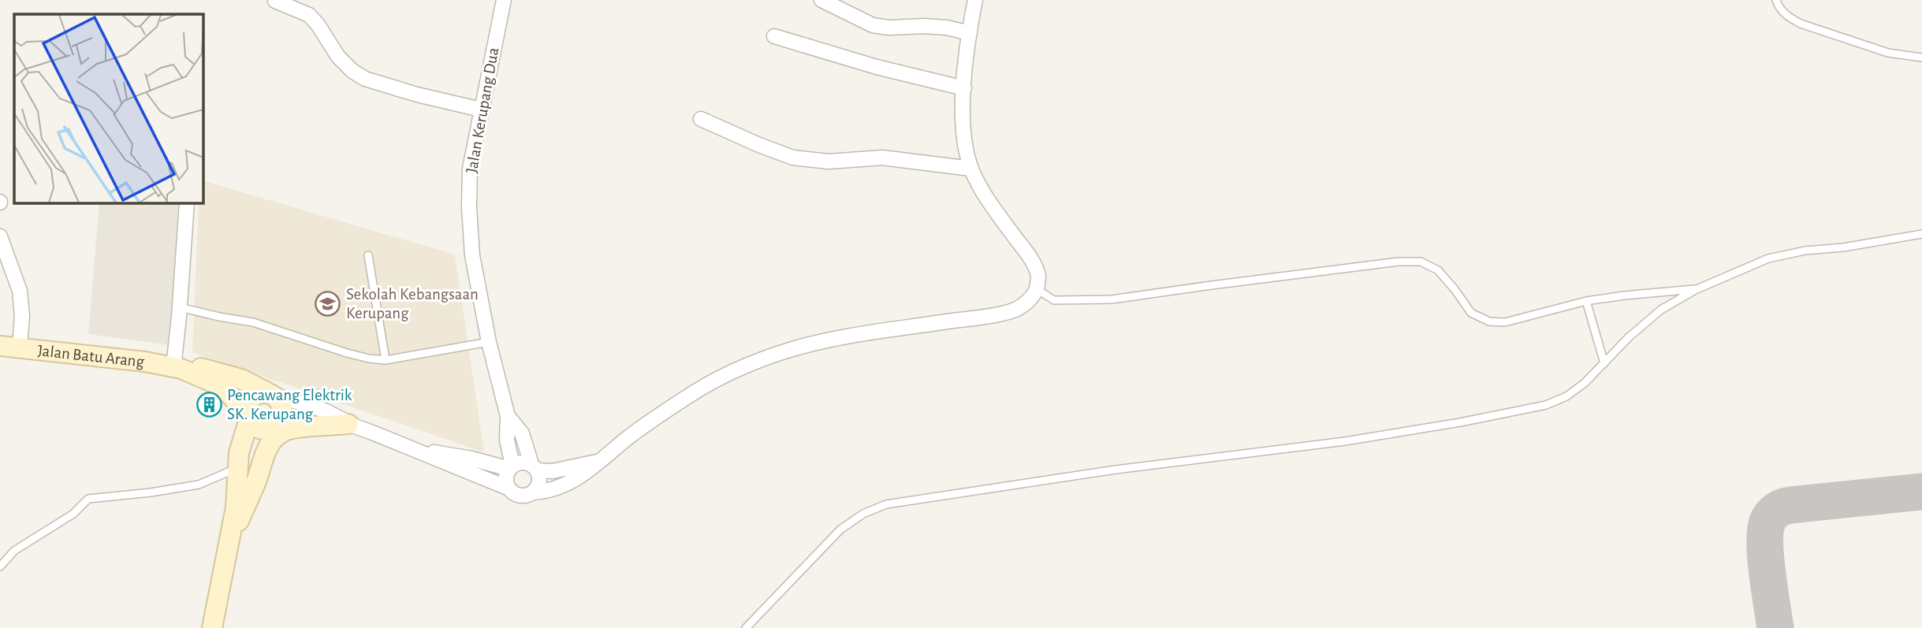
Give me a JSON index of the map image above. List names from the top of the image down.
{
  "streets": {
    "main road": ["Jalan Batu Arang"],
    "street": ["Jalan Kerupang Dua"]
  },
  "places": {
    "school or university": ["Sekolah Kebangsaan Kerupang"],
    "building": ["Pencawang Elektrik SK. Kerupang"]
  }
}
